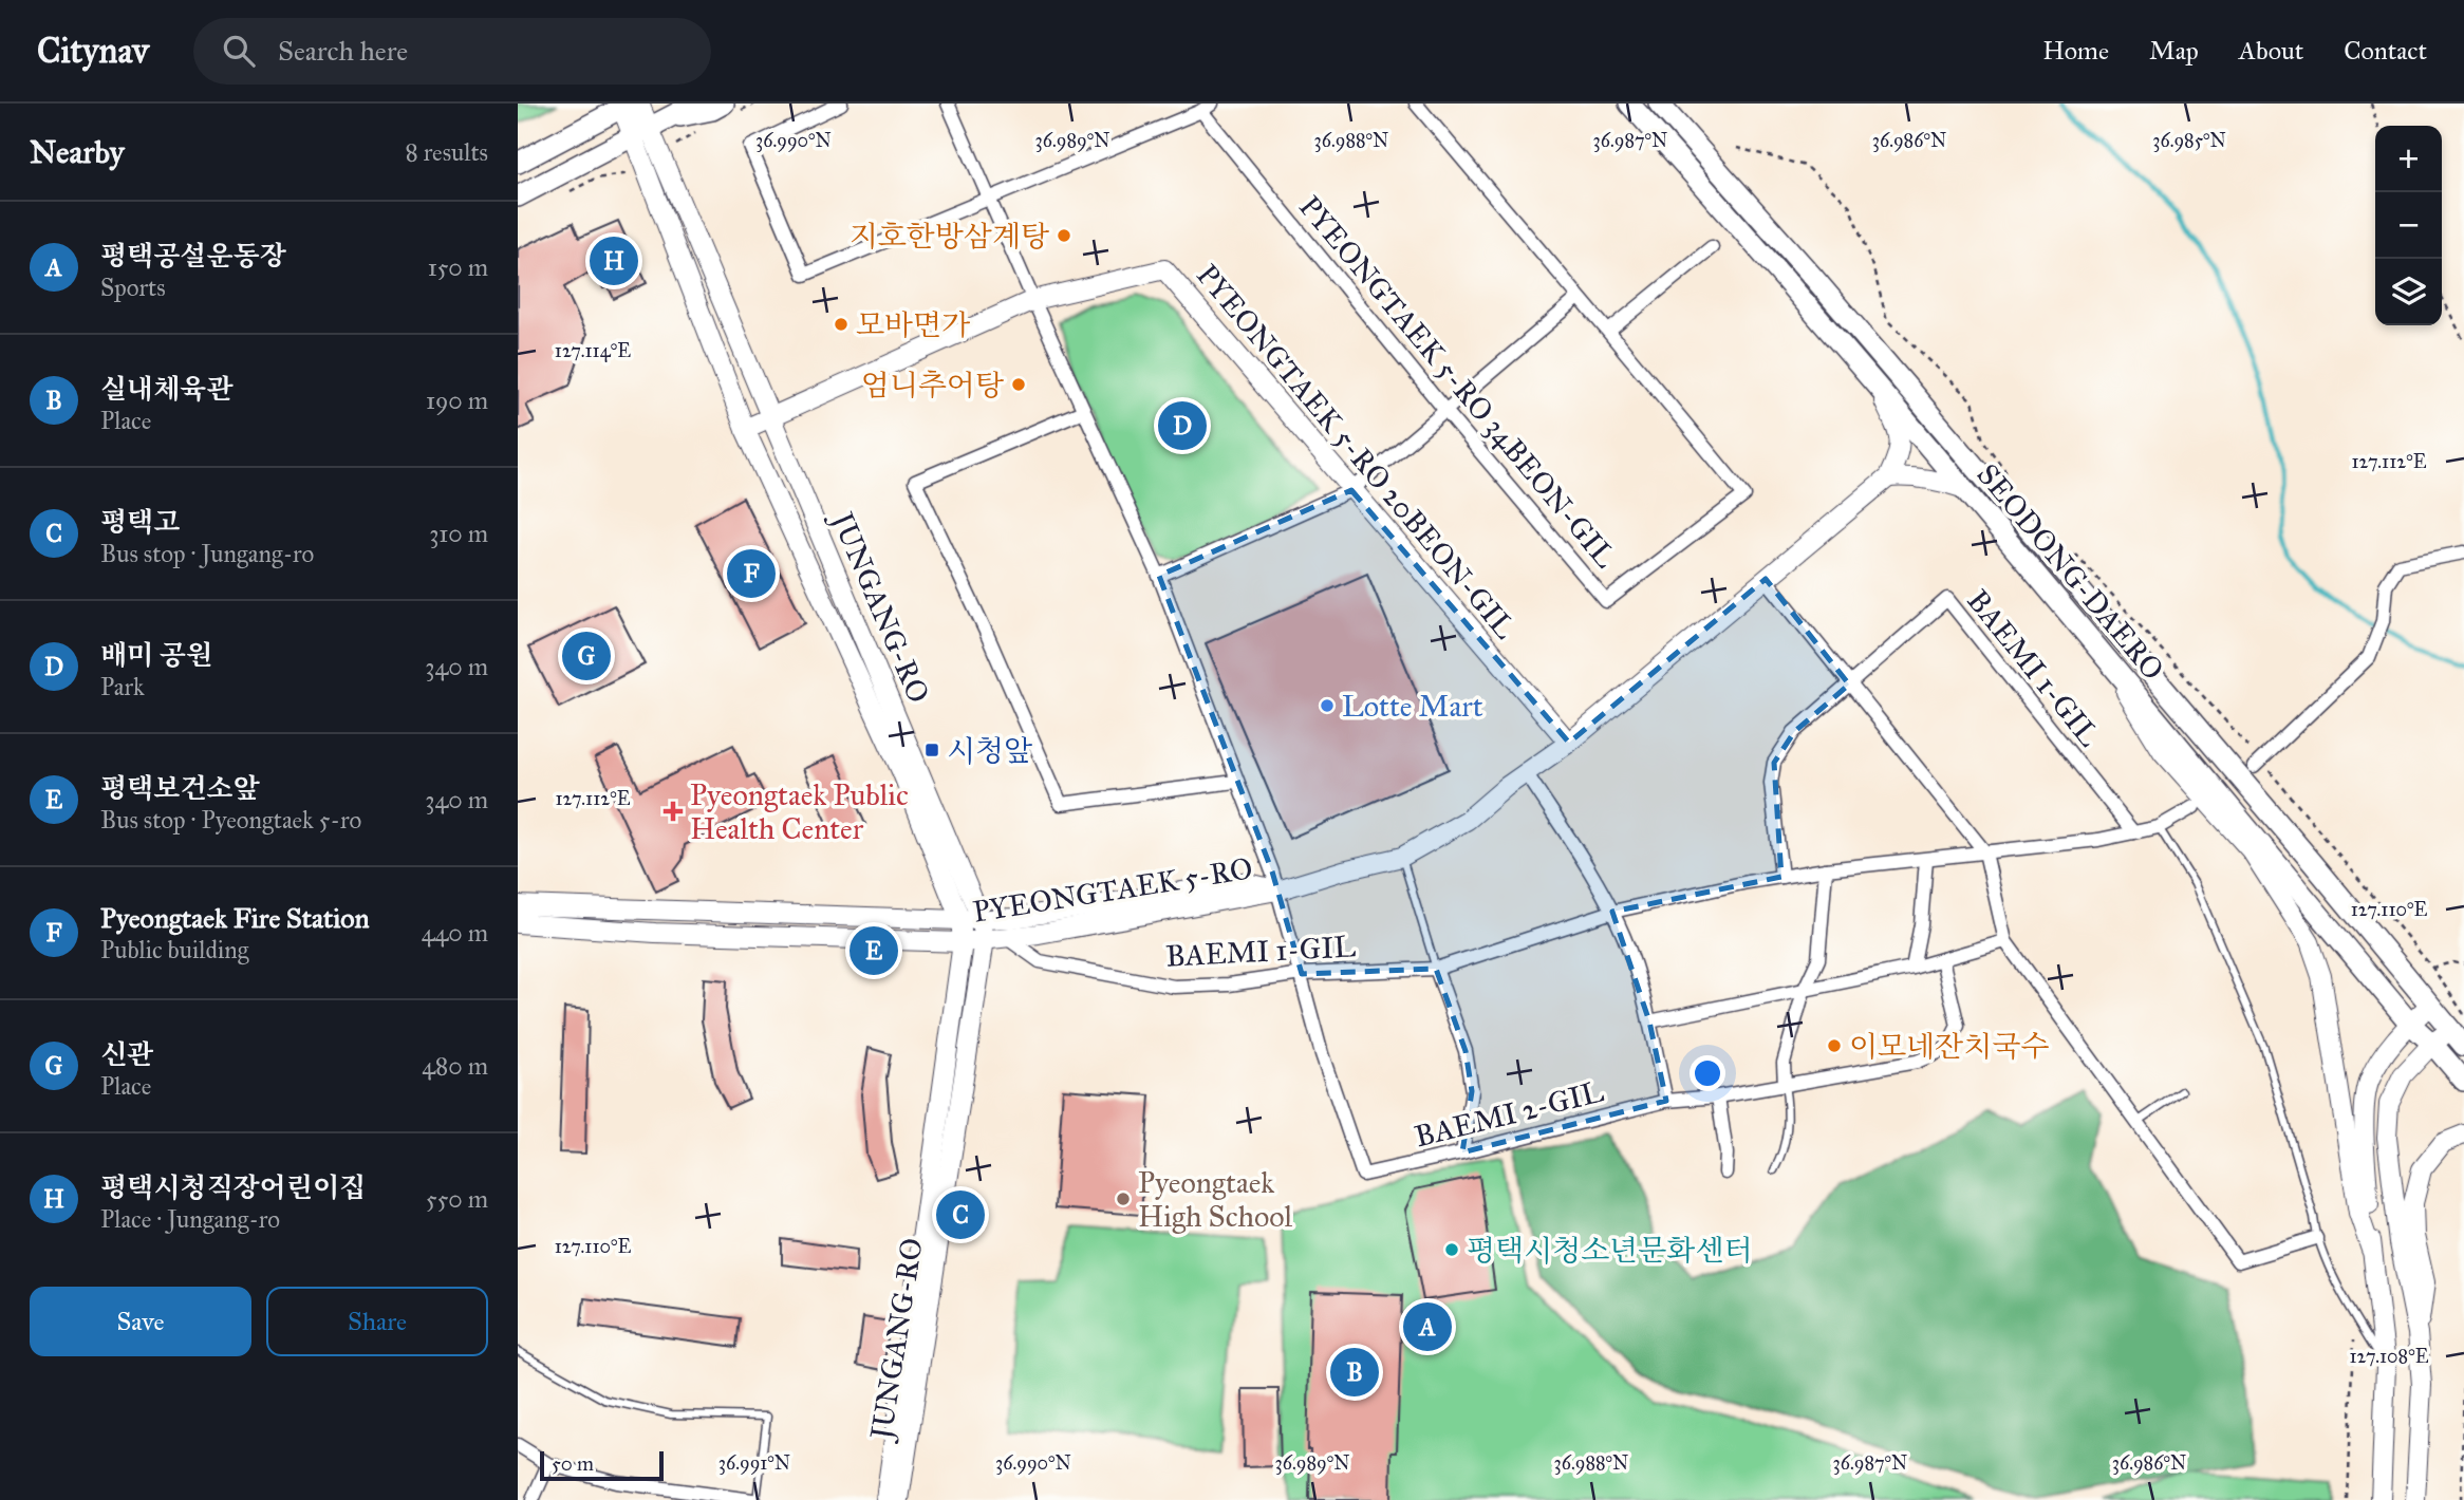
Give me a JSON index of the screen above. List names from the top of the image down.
{
  "streets": {
    "main road": [
      "PYEONGTAEK 5-RO 20BEON-GIL",
      "SEODONG-DAERO",
      "JUNGANG-RO",
      "PYEONGTAEK 5-RO"
    ],
    "street": ["PYEONGTAEK 5-RO 34BEON-GIL", "BAEMI 1-GIL", "BAEMI 2-GIL"]
  },
  "crossings": [
    ["PYEONGTAEK 5-RO 20BEON-GIL", "JUNGANG-RO"],
    ["PYEONGTAEK 5-RO 20BEON-GIL", "PYEONGTAEK 5-RO"],
    ["JUNGANG-RO", "PYEONGTAEK 5-RO"],
    ["BAEMI 1-GIL", "PYEONGTAEK 5-RO"],
    ["BAEMI 1-GIL", "BAEMI 2-GIL"]
  ],
  "places": {
    "other": [
      "지호한방삼계탕",
      "모바면가",
      "엄니추어탕",
      "Lotte Mart",
      "이모네잔치국수",
      "Pyeongtaek High School",
      "평택시청소년문화센터"
    ],
    "transit": ["시청앞"],
    "health": ["Pyeongtaek Public Health Center"]
  },
  "scale_bar": "50 m",
  "page": {
    "header": "Citynav",
    "search": "Search here",
    "nav": [
      "Home",
      "Map",
      "About",
      "Contact"
    ],
    "heading": ["Nearby", "8 results"],
    "map_buttons": ["+", "−"],
    "list": [
      {
        "mark": "A",
        "name": "평택공설운동장",
        "note": "Sports",
        "value": "150 m"
      },
      {
        "mark": "B",
        "name": "실내체육관",
        "note": "Place",
        "value": "190 m"
      },
      {
        "mark": "C",
        "name": "평택고",
        "note": "Bus stop · Jungang-ro",
        "value": "310 m"
      },
      {
        "mark": "D",
        "name": "배미 공원",
        "note": "Park",
        "value": "340 m"
      },
      {
        "mark": "E",
        "name": "평택보건소앞",
        "note": "Bus stop · Pyeongtaek 5-ro",
        "value": "340 m"
      },
      {
        "mark": "F",
        "name": "Pyeongtaek Fire Station",
        "note": "Public building",
        "value": "440 m"
      },
      {
        "mark": "G",
        "name": "신관",
        "note": "Place",
        "value": "480 m"
      },
      {
        "mark": "H",
        "name": "평택시청직장어린이집",
        "note": "Place · Jungang-ro",
        "value": "550 m"
      }
    ],
    "pins": [
      "H",
      "D",
      "F",
      "G",
      "E",
      "C",
      "A",
      "B"
    ],
    "buttons": ["Save", "Share"],
    "scale": "50 m"
  },
  "coordinates": [
    "36.986°N",
    "36.990°N",
    "36.989°N",
    "36.988°N",
    "36.987°N",
    "36.985°N",
    "127.114°E",
    "127.112°E",
    "127.110°E",
    "127.108°E",
    "36.991°N"
  ]
}
